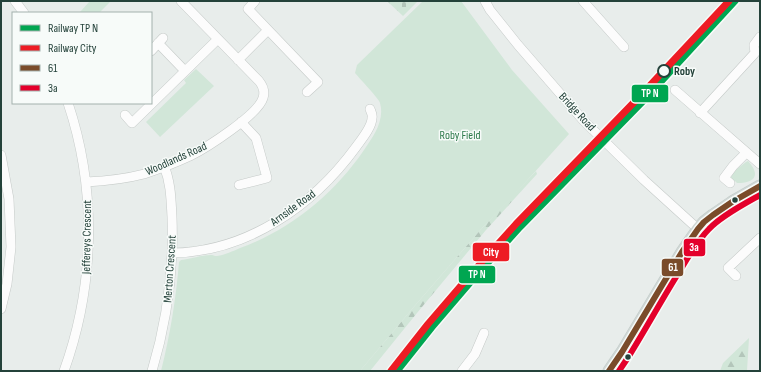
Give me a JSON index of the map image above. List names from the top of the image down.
{
  "streets": {
    "street": [
      "Bridge Road",
      "Woodlands Road",
      "Arnside Road",
      "Jeffereys Crescent",
      "Merton Crescent"
    ]
  },
  "crossings": [
    ["Woodlands Road", "Jeffereys Crescent"],
    ["Woodlands Road", "Merton Crescent"],
    ["Arnside Road", "Merton Crescent"]
  ],
  "parks": ["Roby Field"],
  "places": ["Roby"],
  "lines": ["rail line City", "transit line 61", "transit line 3a"],
  "legend": [
    "Railway TP N",
    "Railway City",
    "61",
    "3a"
  ]
}
